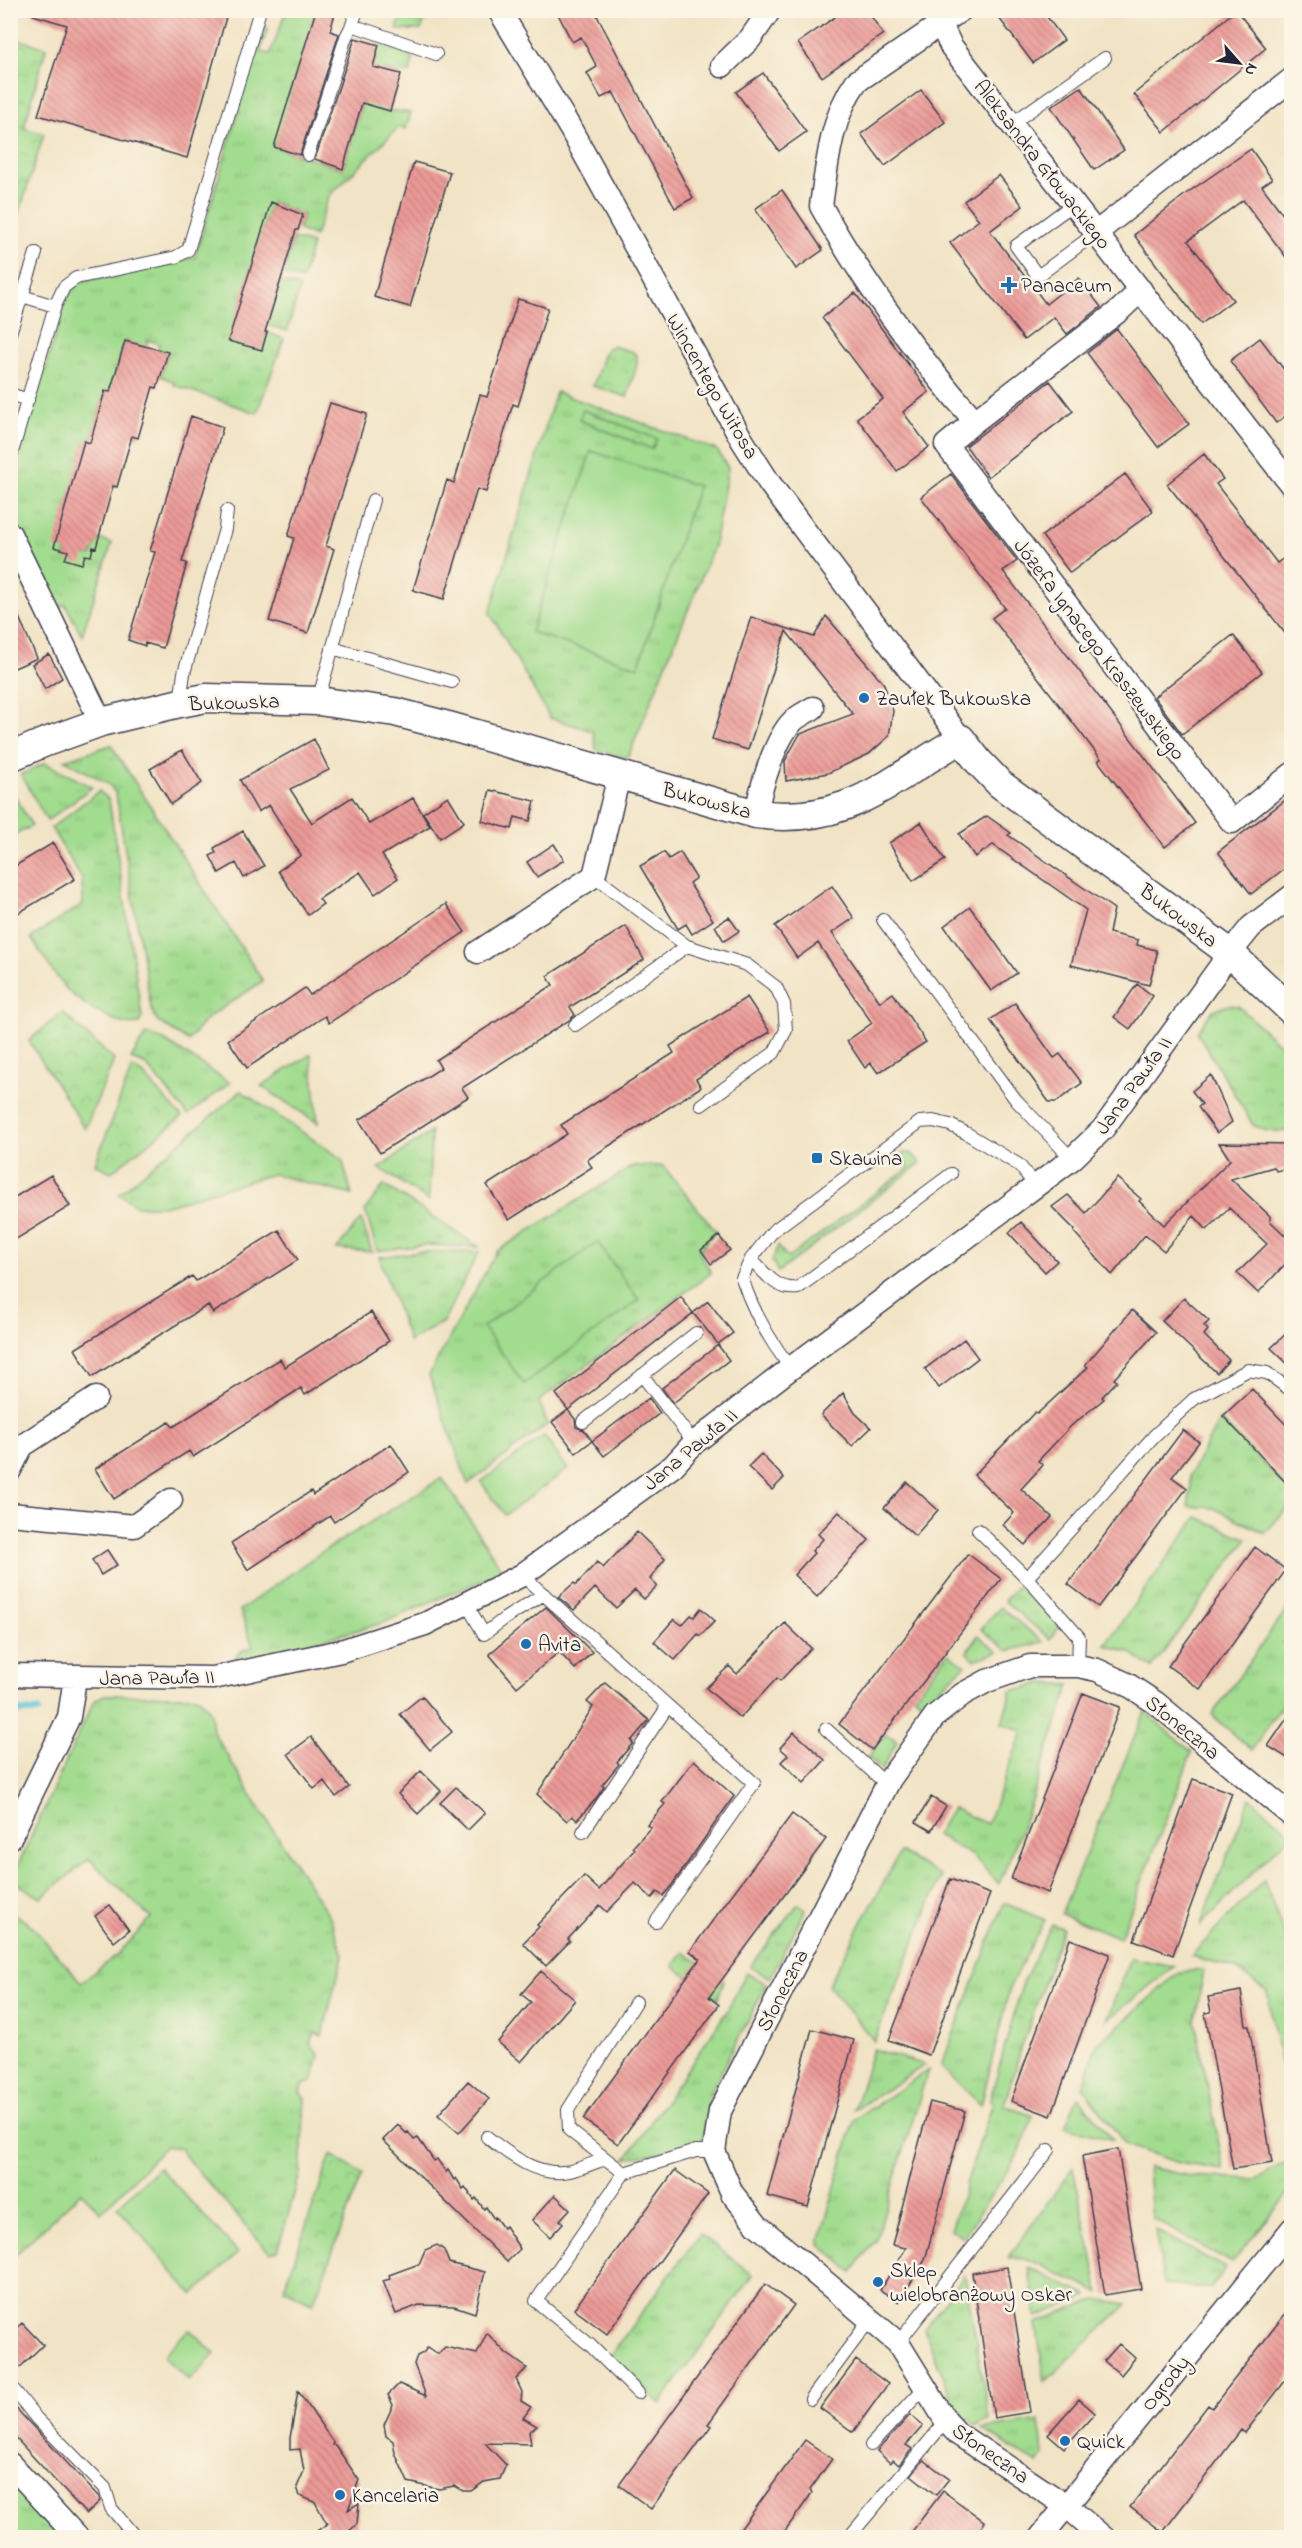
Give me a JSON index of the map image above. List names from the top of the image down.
{
  "streets": {
    "street": [
      "Aleksandra Głowackiego",
      "Wincentego Witosa",
      "Józefa Ignacego Kraszewskiego",
      "Bukowska",
      "Jana Pawła II",
      "Słoneczna",
      "Ogrody"
    ]
  },
  "crossings": [
    ["Aleksandra Głowackiego", "Józefa Ignacego Kraszewskiego"],
    ["Wincentego Witosa", "Bukowska"],
    ["Bukowska", "Jana Pawła II"],
    ["Słoneczna", "Ogrody"]
  ],
  "places": {
    "health": ["Panaceum"],
    "other": [
      "Zaułek Bukowska",
      "Avita",
      "Sklep wielobranżowy Oskar",
      "Quick",
      "Kancelaria"
    ],
    "transit": ["Skawina"]
  },
  "north": "bottom right"
}
